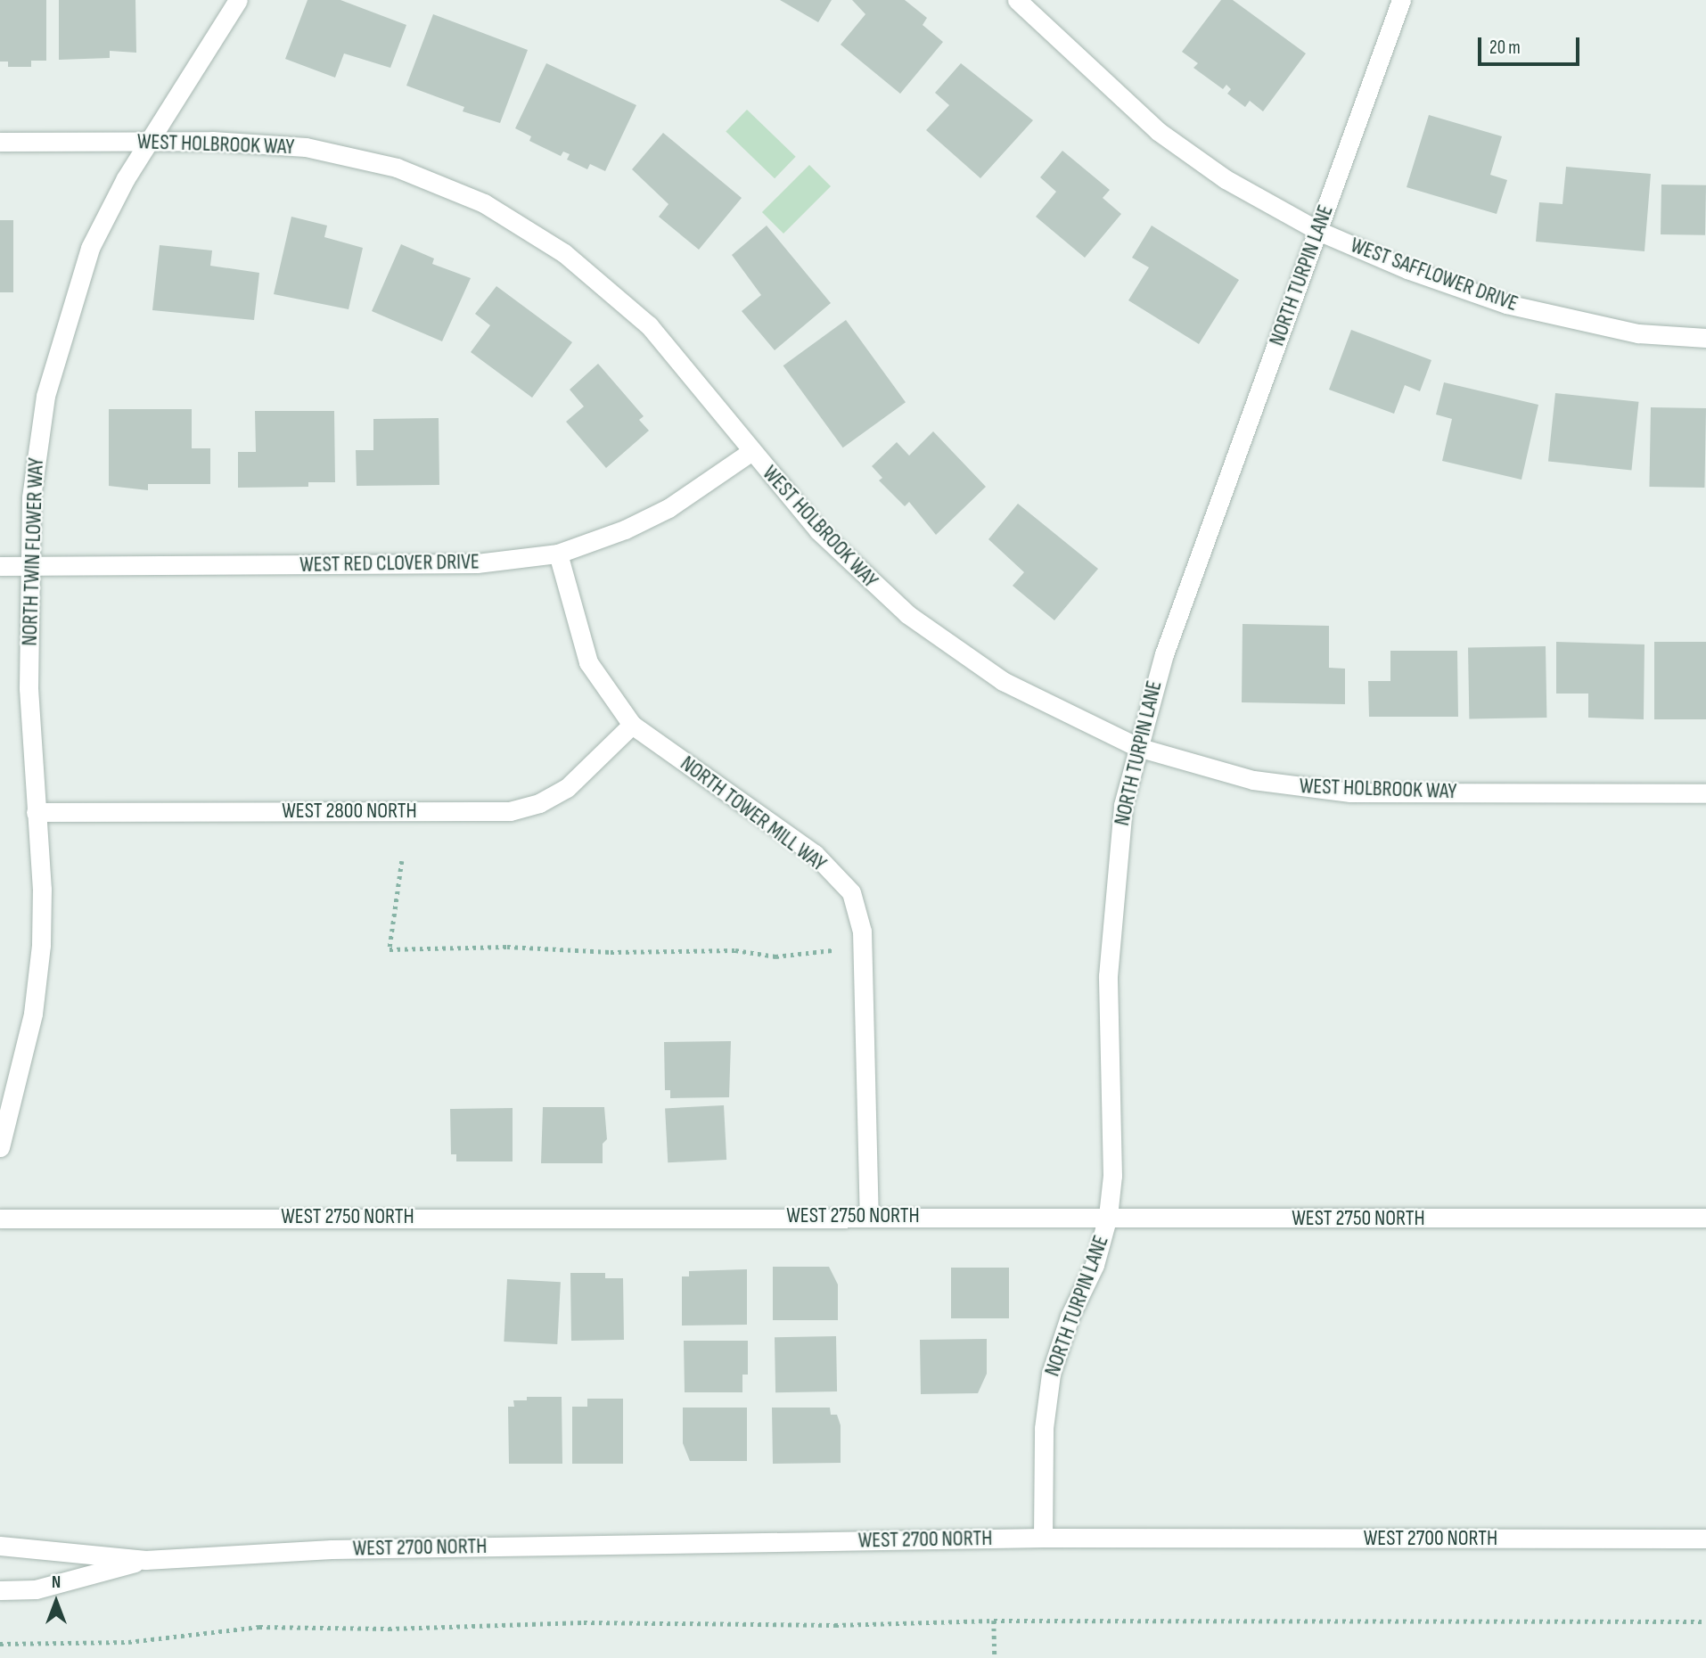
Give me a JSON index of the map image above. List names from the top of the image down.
{
  "streets": {
    "street": [
      "WEST HOLBROOK WAY",
      "WEST SAFFLOWER DRIVE",
      "NORTH TURPIN LANE",
      "NORTH TWIN FLOWER WAY",
      "WEST RED CLOVER DRIVE",
      "WEST 2800 NORTH",
      "NORTH TOWER MILL WAY",
      "WEST 2750 NORTH",
      "WEST 2700 NORTH"
    ]
  },
  "crossings": [
    ["WEST HOLBROOK WAY", "NORTH TURPIN LANE"],
    ["WEST HOLBROOK WAY", "NORTH TWIN FLOWER WAY"],
    ["WEST HOLBROOK WAY", "WEST RED CLOVER DRIVE"],
    ["WEST SAFFLOWER DRIVE", "NORTH TURPIN LANE"],
    ["NORTH TURPIN LANE", "WEST 2750 NORTH"],
    ["NORTH TURPIN LANE", "WEST 2700 NORTH"],
    ["NORTH TWIN FLOWER WAY", "WEST RED CLOVER DRIVE"],
    ["NORTH TWIN FLOWER WAY", "WEST 2800 NORTH"],
    ["WEST RED CLOVER DRIVE", "NORTH TOWER MILL WAY"],
    ["WEST 2800 NORTH", "NORTH TOWER MILL WAY"],
    ["NORTH TOWER MILL WAY", "WEST 2750 NORTH"]
  ],
  "scale_bar": "20 m",
  "north": "top"
}
